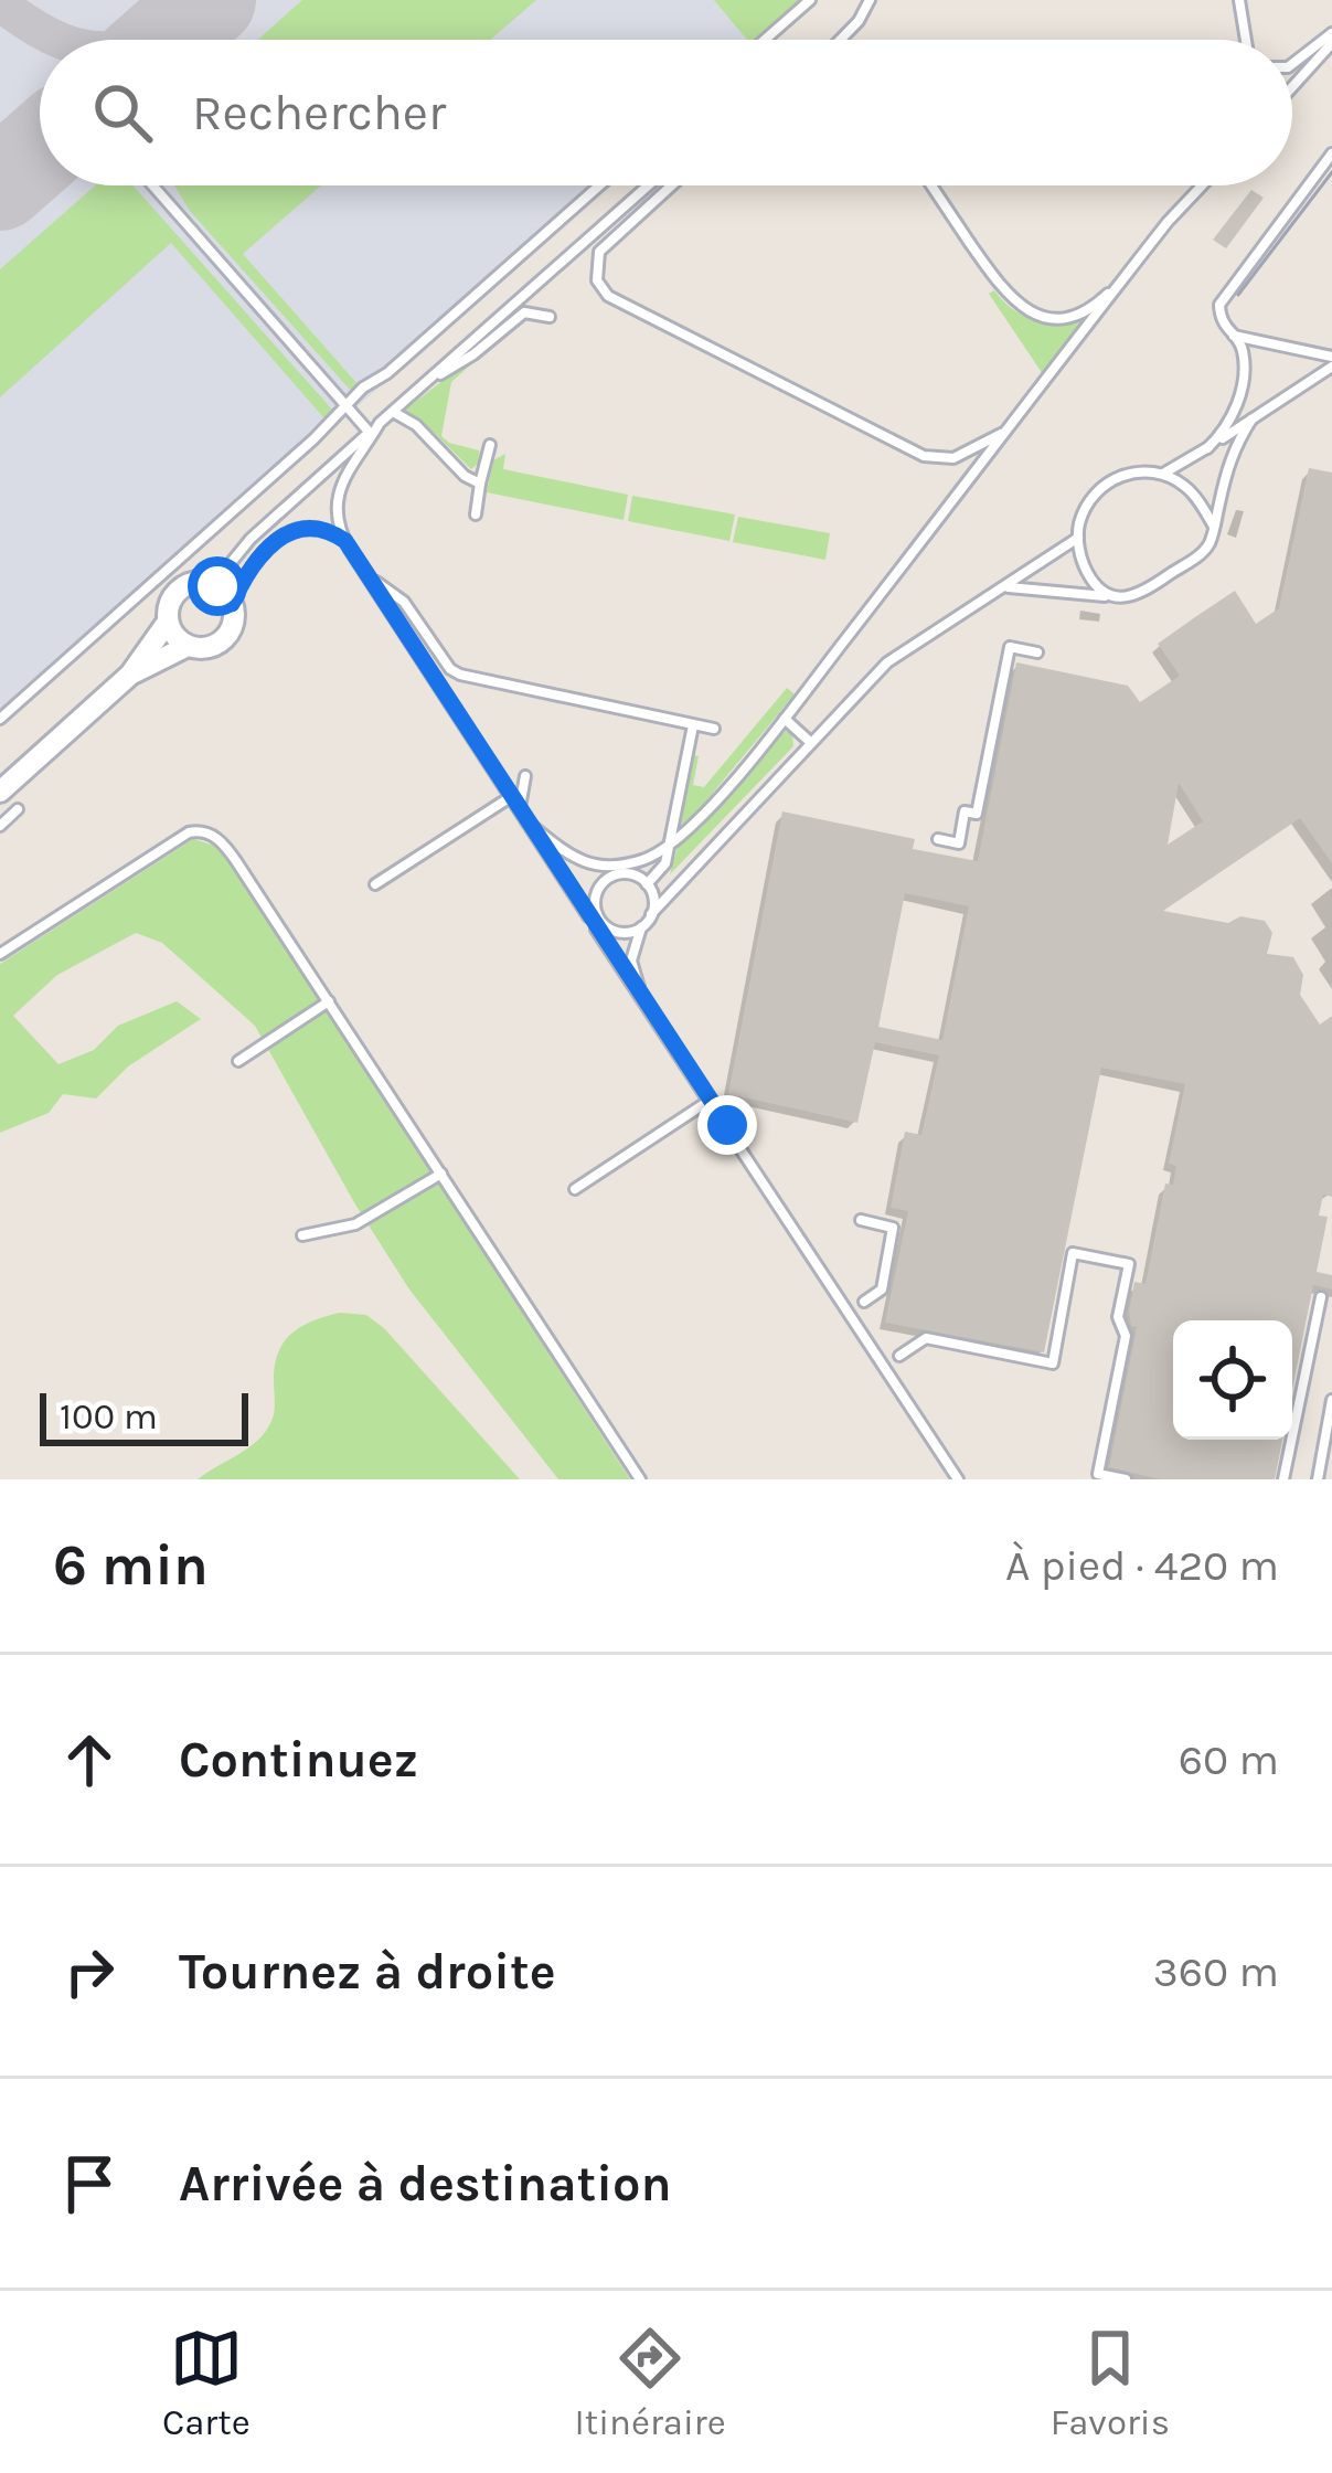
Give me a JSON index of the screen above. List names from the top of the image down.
{
  "scale_bar": "100 m",
  "page": {
    "search": "Rechercher",
    "scale": "100 m",
    "heading": ["6 min", "À pied · 420 m"],
    "list": [
      ["Continuez", "60 m"],
      ["Tournez à droite", "360 m"],
      "Arrivée à destination"
    ],
    "nav": ["Carte", "Itinéraire", "Favoris"]
  }
}
